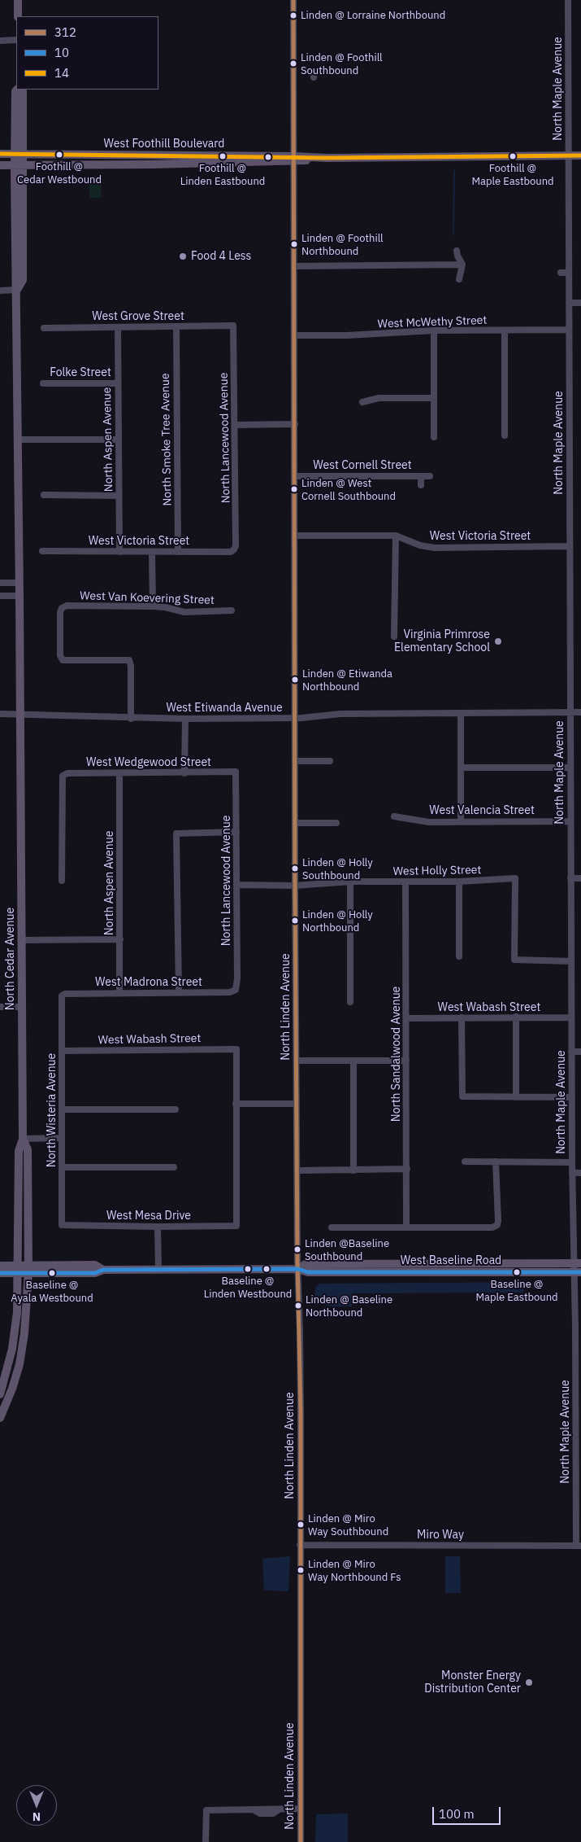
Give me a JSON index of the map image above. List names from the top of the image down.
{
  "streets": {
    "main road": ["West Foothill Boulevard", "North Cedar Avenue", "West Baseline Road"],
    "street": [
      "North Maple Avenue",
      "West Grove Street",
      "West McWethy Street",
      "Folke Street",
      "North Lancewood Avenue",
      "North Aspen Avenue",
      "North Smoke Tree Avenue",
      "West Cornell Street",
      "West Victoria Street",
      "West Van Koevering Street",
      "West Etiwanda Avenue",
      "West Wedgewood Street",
      "West Valencia Street",
      "West Holly Street",
      "West Madrona Street",
      "North Linden Avenue",
      "West Wabash Street",
      "North Sandalwood Avenue",
      "North Wisteria Avenue",
      "West Mesa Drive",
      "Miro Way"
    ]
  },
  "crossings": [
    ["North Maple Avenue", "West Foothill Boulevard"],
    ["North Maple Avenue", "West McWethy Street"],
    ["North Maple Avenue", "West Victoria Street"],
    ["North Maple Avenue", "West Etiwanda Avenue"],
    ["North Maple Avenue", "West Valencia Street"],
    ["North Maple Avenue", "West Holly Street"],
    ["North Maple Avenue", "West Wabash Street"],
    ["North Maple Avenue", "West Baseline Road"],
    ["North Maple Avenue", "Miro Way"],
    ["West Foothill Boulevard", "North Cedar Avenue"],
    ["West Foothill Boulevard", "North Linden Avenue"],
    ["West Grove Street", "North Lancewood Avenue"],
    ["West Grove Street", "North Aspen Avenue"],
    ["West Grove Street", "North Smoke Tree Avenue"],
    ["West McWethy Street", "North Linden Avenue"],
    ["Folke Street", "North Aspen Avenue"],
    ["North Lancewood Avenue", "West Victoria Street"],
    ["North Lancewood Avenue", "West Wedgewood Street"],
    ["North Lancewood Avenue", "West Holly Street"],
    ["North Lancewood Avenue", "West Madrona Street"],
    ["North Aspen Avenue", "West Victoria Street"],
    ["North Aspen Avenue", "West Wedgewood Street"],
    ["North Aspen Avenue", "West Madrona Street"],
    ["North Smoke Tree Avenue", "West Victoria Street"],
    ["West Cornell Street", "North Linden Avenue"],
    ["West Victoria Street", "North Linden Avenue"],
    ["West Van Koevering Street", "West Etiwanda Avenue"],
    ["West Etiwanda Avenue", "North Cedar Avenue"],
    ["West Etiwanda Avenue", "North Linden Avenue"],
    ["West Holly Street", "North Linden Avenue"],
    ["West Holly Street", "North Sandalwood Avenue"],
    ["North Cedar Avenue", "West Baseline Road"],
    ["West Madrona Street", "North Wisteria Avenue"],
    ["North Linden Avenue", "West Baseline Road"],
    ["North Linden Avenue", "Miro Way"],
    ["West Wabash Street", "North Sandalwood Avenue"],
    ["West Wabash Street", "North Wisteria Avenue"],
    ["West Wabash Street", "West Mesa Drive"],
    ["North Wisteria Avenue", "West Mesa Drive"]
  ],
  "places": [
    "Linden @ Lorraine Northbound",
    "Linden @ Foothill Southbound",
    "Foothill @ Cedar Westbound",
    "Foothill @ Linden Eastbound",
    "Foothill @ Maple Eastbound",
    "Linden @ Foothill Northbound",
    "Food 4 Less",
    "Linden @ West Cornell Southbound",
    "Virginia Primrose Elementary School",
    "Linden @ Etiwanda Northbound",
    "Linden @ Holly Southbound",
    "Linden @ Holly Northbound",
    "Linden @Baseline Southbound",
    "Baseline @ Linden Westbound",
    "Baseline @ Maple Eastbound",
    "Baseline @ Ayala Westbound",
    "Linden @ Baseline Northbound",
    "Linden @ Miro Way Southbound",
    "Linden @ Miro Way Northbound Fs",
    "Monster Energy Distribution Center"
  ],
  "lines": ["transit line 312", "transit line 14", "transit line 10"],
  "legend": ["312", "10", "14"],
  "scale_bar": "100 m",
  "north": "bottom"
}
